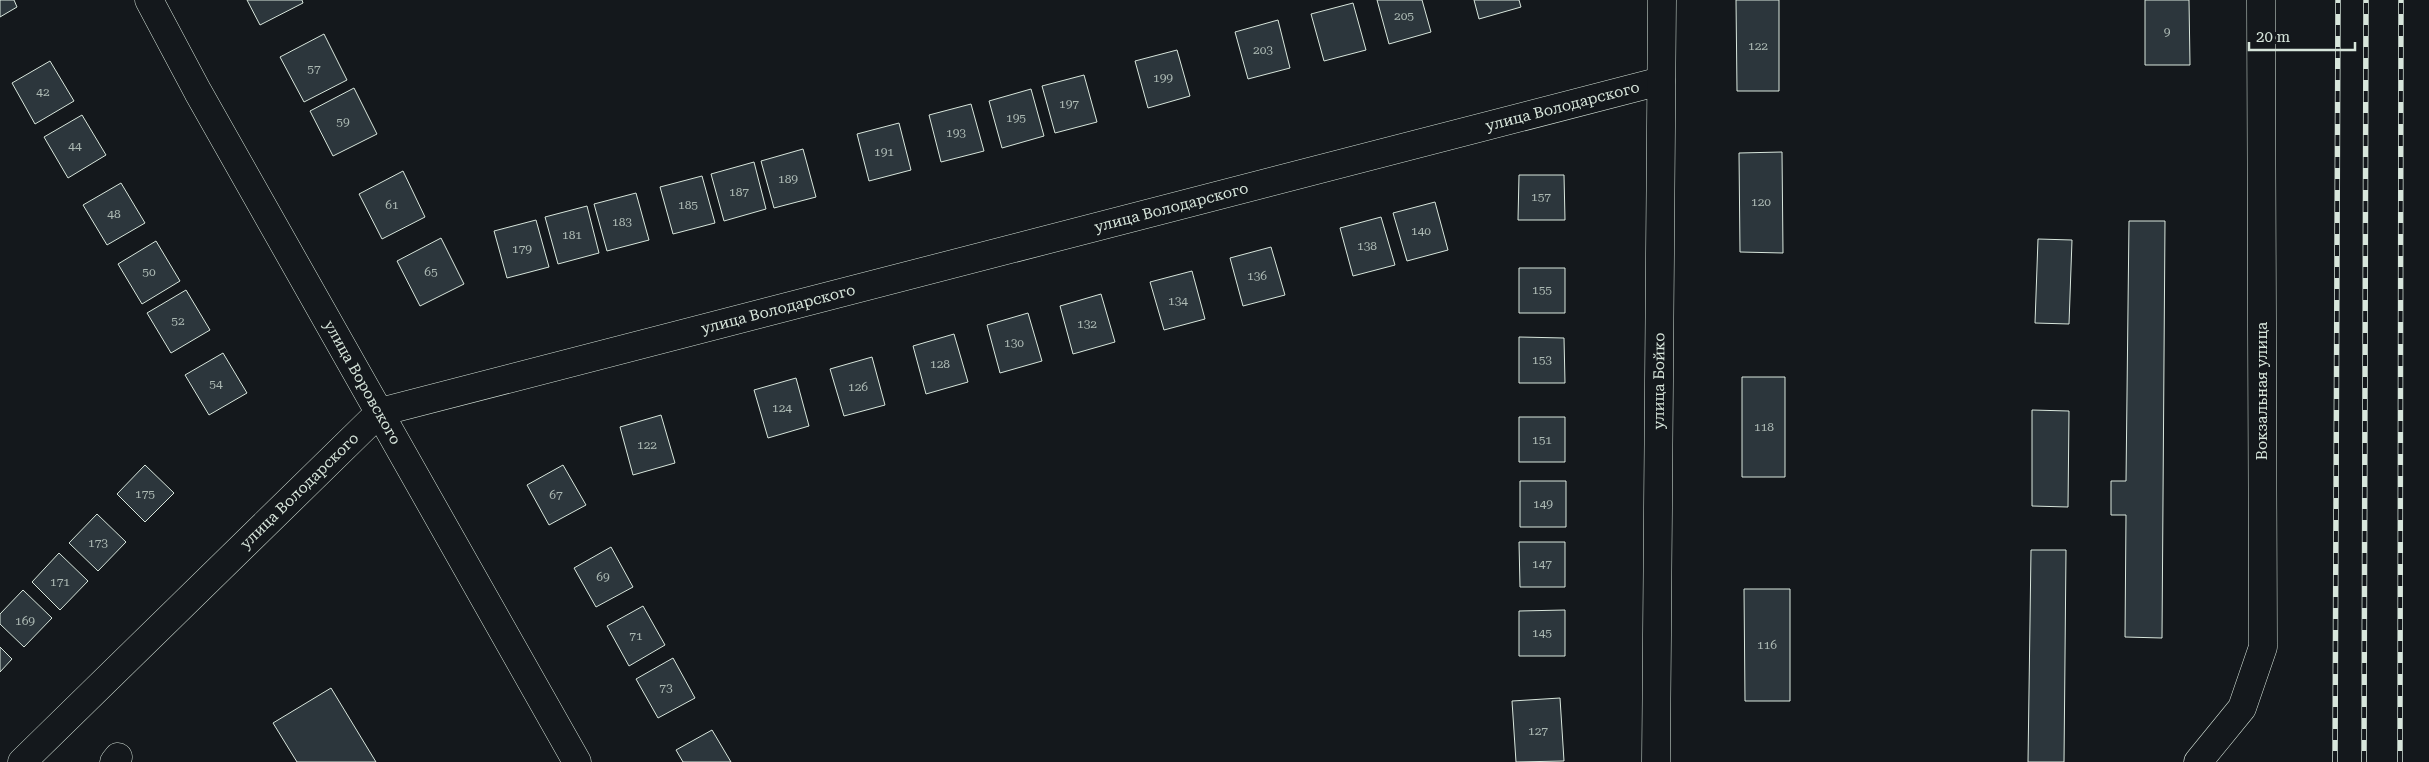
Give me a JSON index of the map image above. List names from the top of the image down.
{
  "streets": {
    "street": [
      "улица Володарского",
      "улица Воровского",
      "улица Бойко",
      "Вокзальная улица"
    ]
  },
  "crossings": [
    ["улица Володарского", "улица Воровского"],
    ["улица Володарского", "улица Бойко"]
  ],
  "house_numbers": [
    "205",
    "9",
    "122",
    "203",
    "57",
    "199",
    "42",
    "197",
    "195",
    "59",
    "193",
    "44",
    "191",
    "189",
    "187",
    "157",
    "120",
    "61",
    "185",
    "48",
    "183",
    "140",
    "181",
    "138",
    "179",
    "50",
    "65",
    "136",
    "155",
    "134",
    "52",
    "132",
    "130",
    "153",
    "128",
    "54",
    "126",
    "124",
    "118",
    "151",
    "122",
    "175",
    "67",
    "149",
    "173",
    "147",
    "69",
    "171",
    "169",
    "145",
    "71",
    "116",
    "73",
    "127"
  ],
  "scale_bar": "20 m"
}
